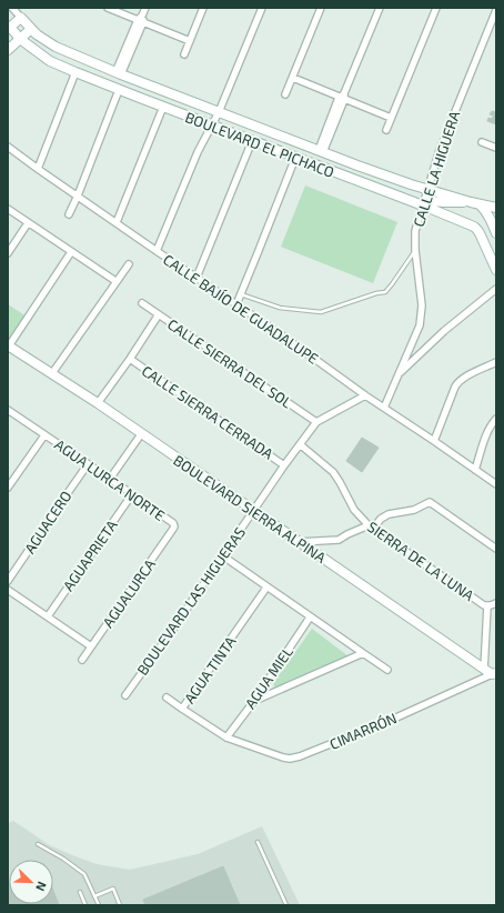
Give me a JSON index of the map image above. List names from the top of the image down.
{
  "streets": {
    "street": [
      "BOULEVARD EL PICHACO",
      "CALLE LA HIGUERA",
      "CALLE BAJÍO DE GUADALUPE",
      "CALLE SIERRA DEL SOL",
      "CALLE SIERRA CERRADA",
      "AGUA LURCA NORTE",
      "BOULEVARD SIERRA ALPINA",
      "AGUACERO",
      "AGUAPRIETA",
      "SIERRA DE LA LUNA",
      "AGUALURCA",
      "BOULEVARD LAS HIGUERAS",
      "AGUA TINTA",
      "AGUA MIEL",
      "CIMARRÓN"
    ]
  },
  "crossings": [
    ["BOULEVARD EL PICHACO", "CALLE LA HIGUERA"],
    ["CALLE LA HIGUERA", "CALLE BAJÍO DE GUADALUPE"],
    ["CALLE BAJÍO DE GUADALUPE", "BOULEVARD LAS HIGUERAS"],
    ["CALLE SIERRA DEL SOL", "BOULEVARD LAS HIGUERAS"],
    ["CALLE SIERRA CERRADA", "BOULEVARD LAS HIGUERAS"],
    ["AGUA LURCA NORTE", "AGUACERO"],
    ["AGUA LURCA NORTE", "AGUAPRIETA"],
    ["AGUA LURCA NORTE", "AGUALURCA"],
    ["BOULEVARD SIERRA ALPINA", "BOULEVARD LAS HIGUERAS"],
    ["BOULEVARD SIERRA ALPINA", "CIMARRÓN"],
    ["SIERRA DE LA LUNA", "BOULEVARD LAS HIGUERAS"],
    ["AGUA TINTA", "AGUA MIEL"],
    ["AGUA TINTA", "CIMARRÓN"],
    ["AGUA MIEL", "CIMARRÓN"]
  ],
  "north": "bottom right"
}
